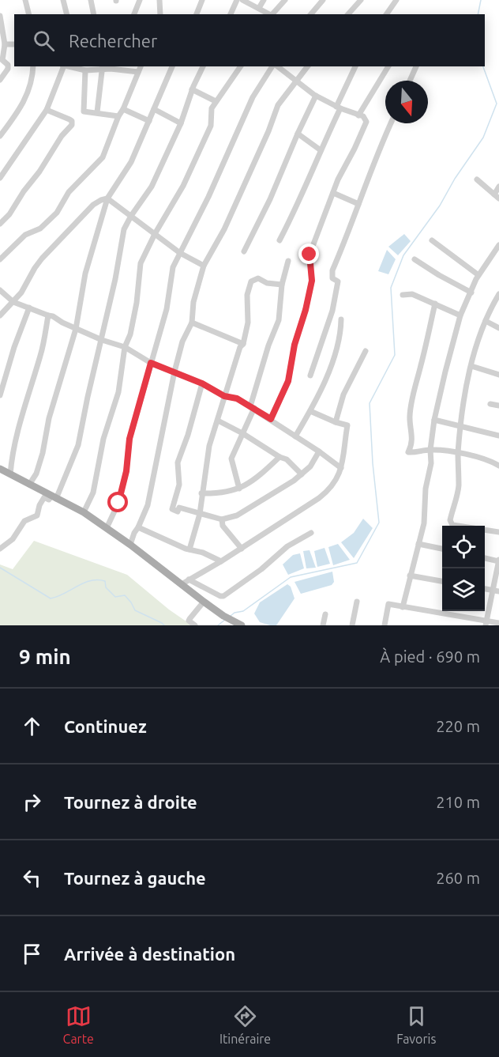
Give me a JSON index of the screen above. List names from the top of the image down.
{
  "north": "bottom",
  "page": {
    "search": "Rechercher",
    "heading": ["9 min", "À pied · 690 m"],
    "list": [
      ["Continuez", "220 m"],
      ["Tournez à droite", "210 m"],
      ["Tournez à gauche", "260 m"],
      "Arrivée à destination"
    ],
    "nav": ["Carte", "Itinéraire", "Favoris"]
  }
}
